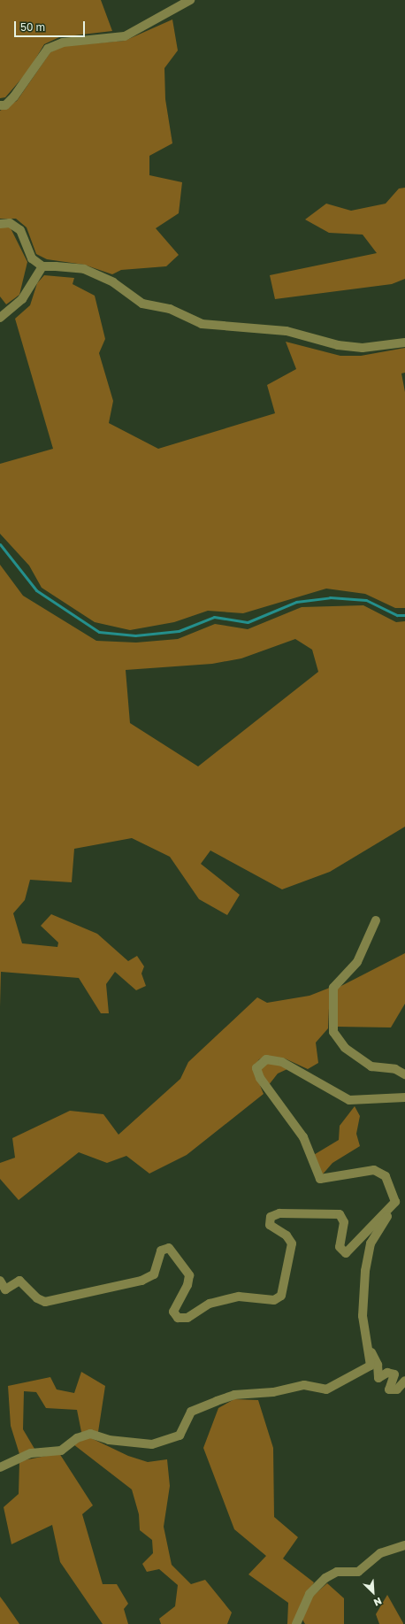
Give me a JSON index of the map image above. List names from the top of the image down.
{
  "scale_bar": "50 m",
  "north": "bottom right"
}
